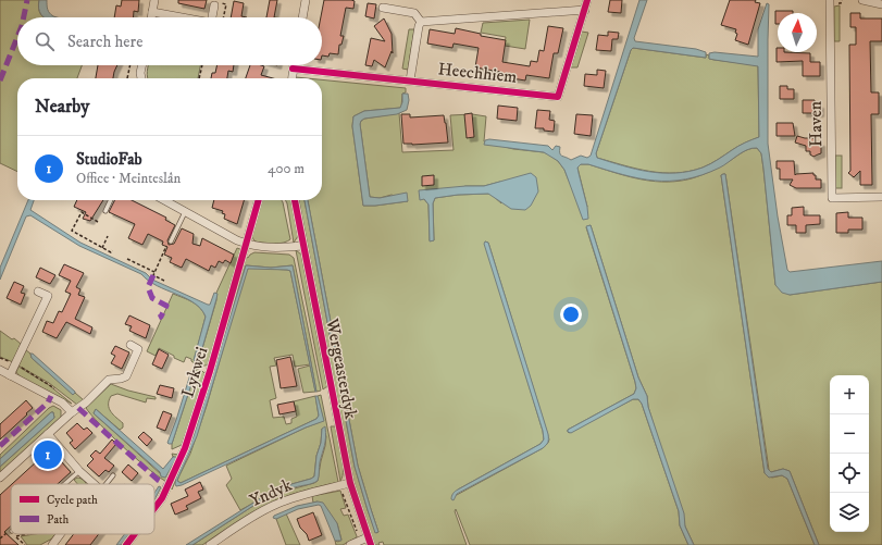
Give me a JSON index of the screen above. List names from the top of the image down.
{
  "streets": {
    "street": [
      "Heechhiem",
      "Haven",
      "Wergeasterdyk",
      "Lykwei",
      "Yndyk"
    ]
  },
  "crossings": [
    ["Wergeasterdyk", "Yndyk"]
  ],
  "legend": ["Cycle path", "Path"],
  "north": "top",
  "page": {
    "search": "Search here",
    "heading": "Nearby",
    "list": [
      {
        "mark": "1",
        "name": "StudioFab",
        "note": "Office · Meinteslân",
        "value": "400 m"
      }
    ],
    "map_buttons": ["+", "−"],
    "pins": "1"
  }
}
